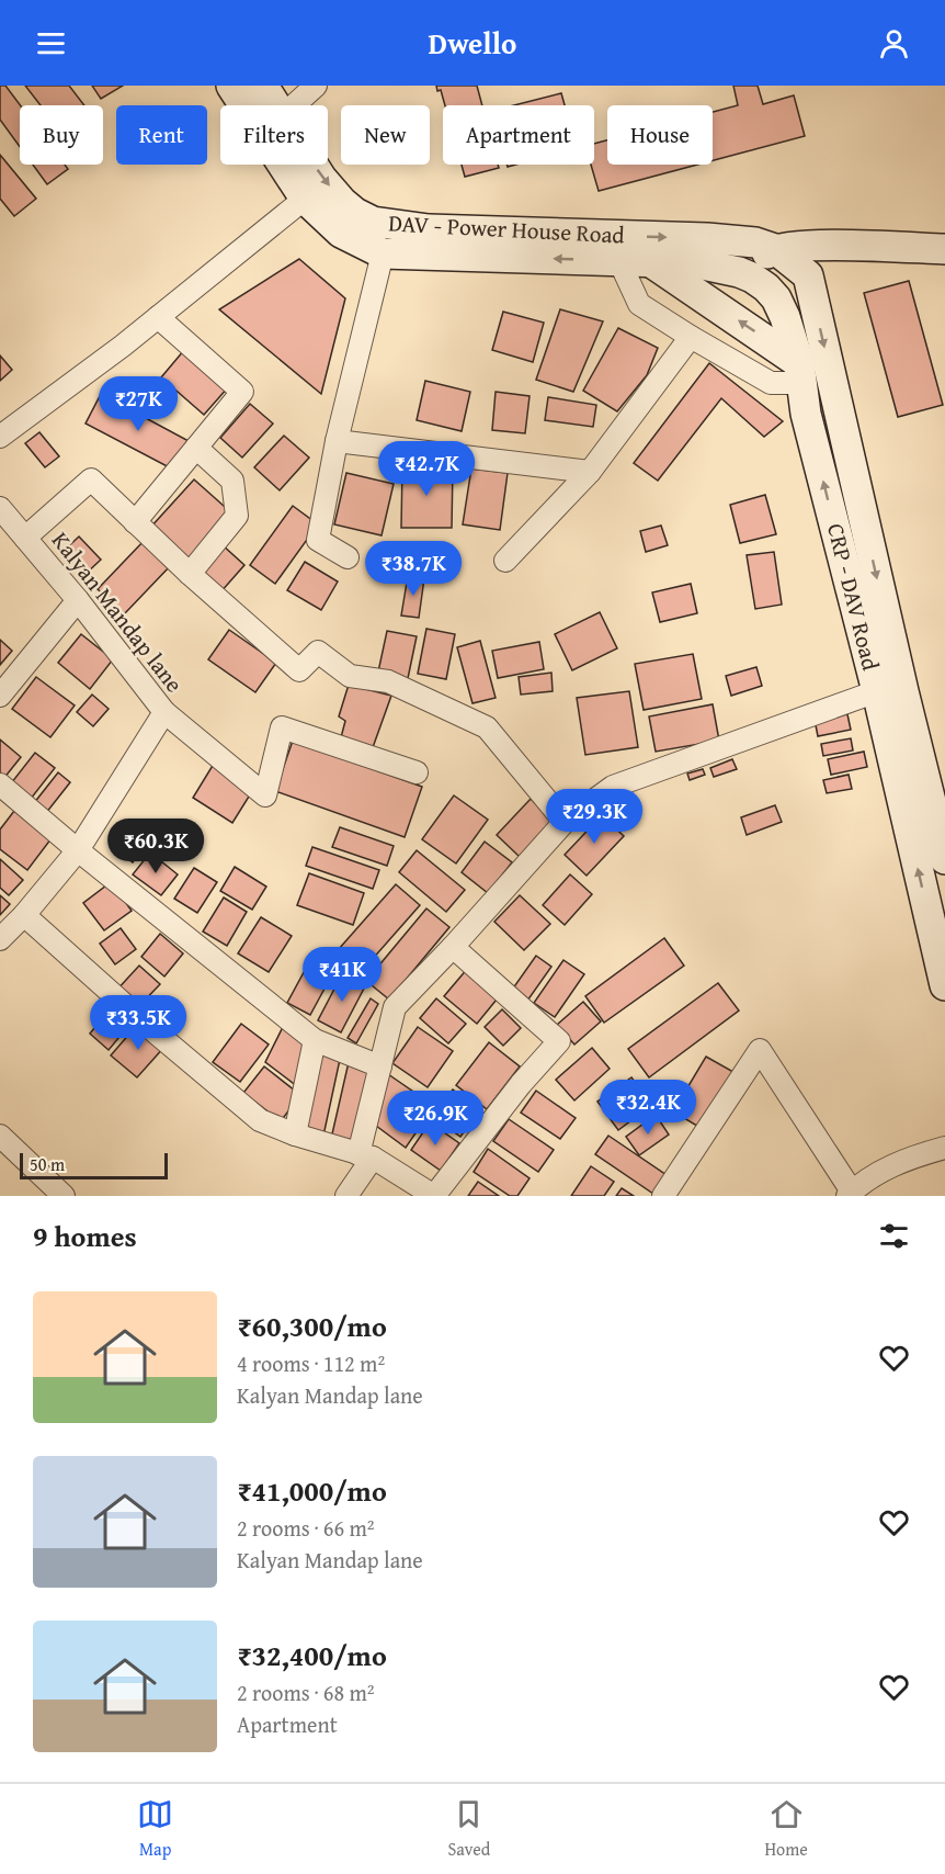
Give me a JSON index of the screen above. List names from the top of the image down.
{
  "streets": {
    "street": ["DAV - Power House Road", "CRP - DAV Road", "Kalyan Mandap lane"]
  },
  "crossings": [
    ["DAV - Power House Road", "CRP - DAV Road"]
  ],
  "scale_bar": "50 m",
  "page": {
    "header": "Dwello",
    "chip": [
      "Buy",
      "Rent",
      "Filters",
      "New",
      "Apartment",
      "House"
    ],
    "price": [
      "₹27K",
      "₹42.7K",
      "₹38.7K",
      "₹29.3K",
      "₹60.3K",
      "₹41K",
      "₹33.5K",
      "₹32.4K",
      "₹26.9K"
    ],
    "scale": "50 m",
    "heading": "9 homes",
    "list": [
      {
        "name": "₹60,300/mo",
        "note": "4 rooms · 112 m² · Kalyan Mandap lane"
      },
      {
        "name": "₹41,000/mo",
        "note": "2 rooms · 66 m² · Kalyan Mandap lane"
      },
      {
        "name": "₹32,400/mo",
        "note": "2 rooms · 68 m² · Apartment"
      }
    ],
    "tabs": ["Map", "Saved", "Home"]
  }
}
